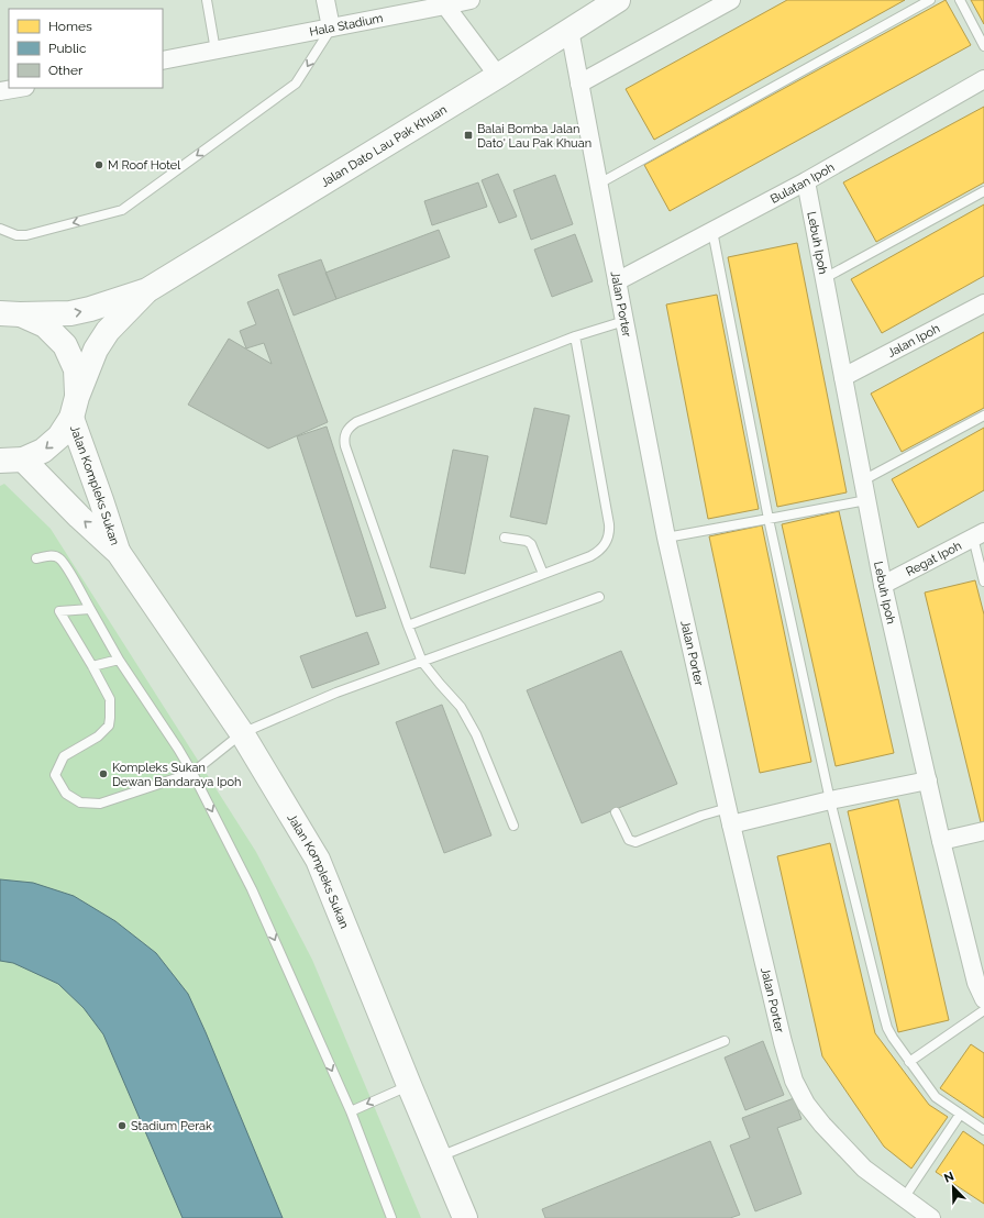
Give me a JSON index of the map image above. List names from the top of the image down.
{
  "streets": {
    "main road": ["Jalan Dato Lau Pak Khuan", "Jalan Kompleks Sukan"],
    "street": [
      "Hala Stadium",
      "Bulatan Ipoh",
      "Lebuh Ipoh",
      "Jalan Porter",
      "Jalan Ipoh",
      "Regat Ipoh"
    ]
  },
  "crossings": [
    ["Jalan Dato Lau Pak Khuan", "Jalan Porter"],
    ["Bulatan Ipoh", "Lebuh Ipoh"],
    ["Bulatan Ipoh", "Jalan Porter"],
    ["Lebuh Ipoh", "Jalan Ipoh"],
    ["Lebuh Ipoh", "Regat Ipoh"]
  ],
  "places": {
    "transit": ["Balai Bomba Jalan Dato' Lau Pak Khuan"],
    "other": ["M Roof Hotel", "Kompleks Sukan Dewan Bandaraya Ipoh", "Stadium Perak"]
  },
  "legend": ["Homes", "Public", "Other"],
  "north": "top left"
}
